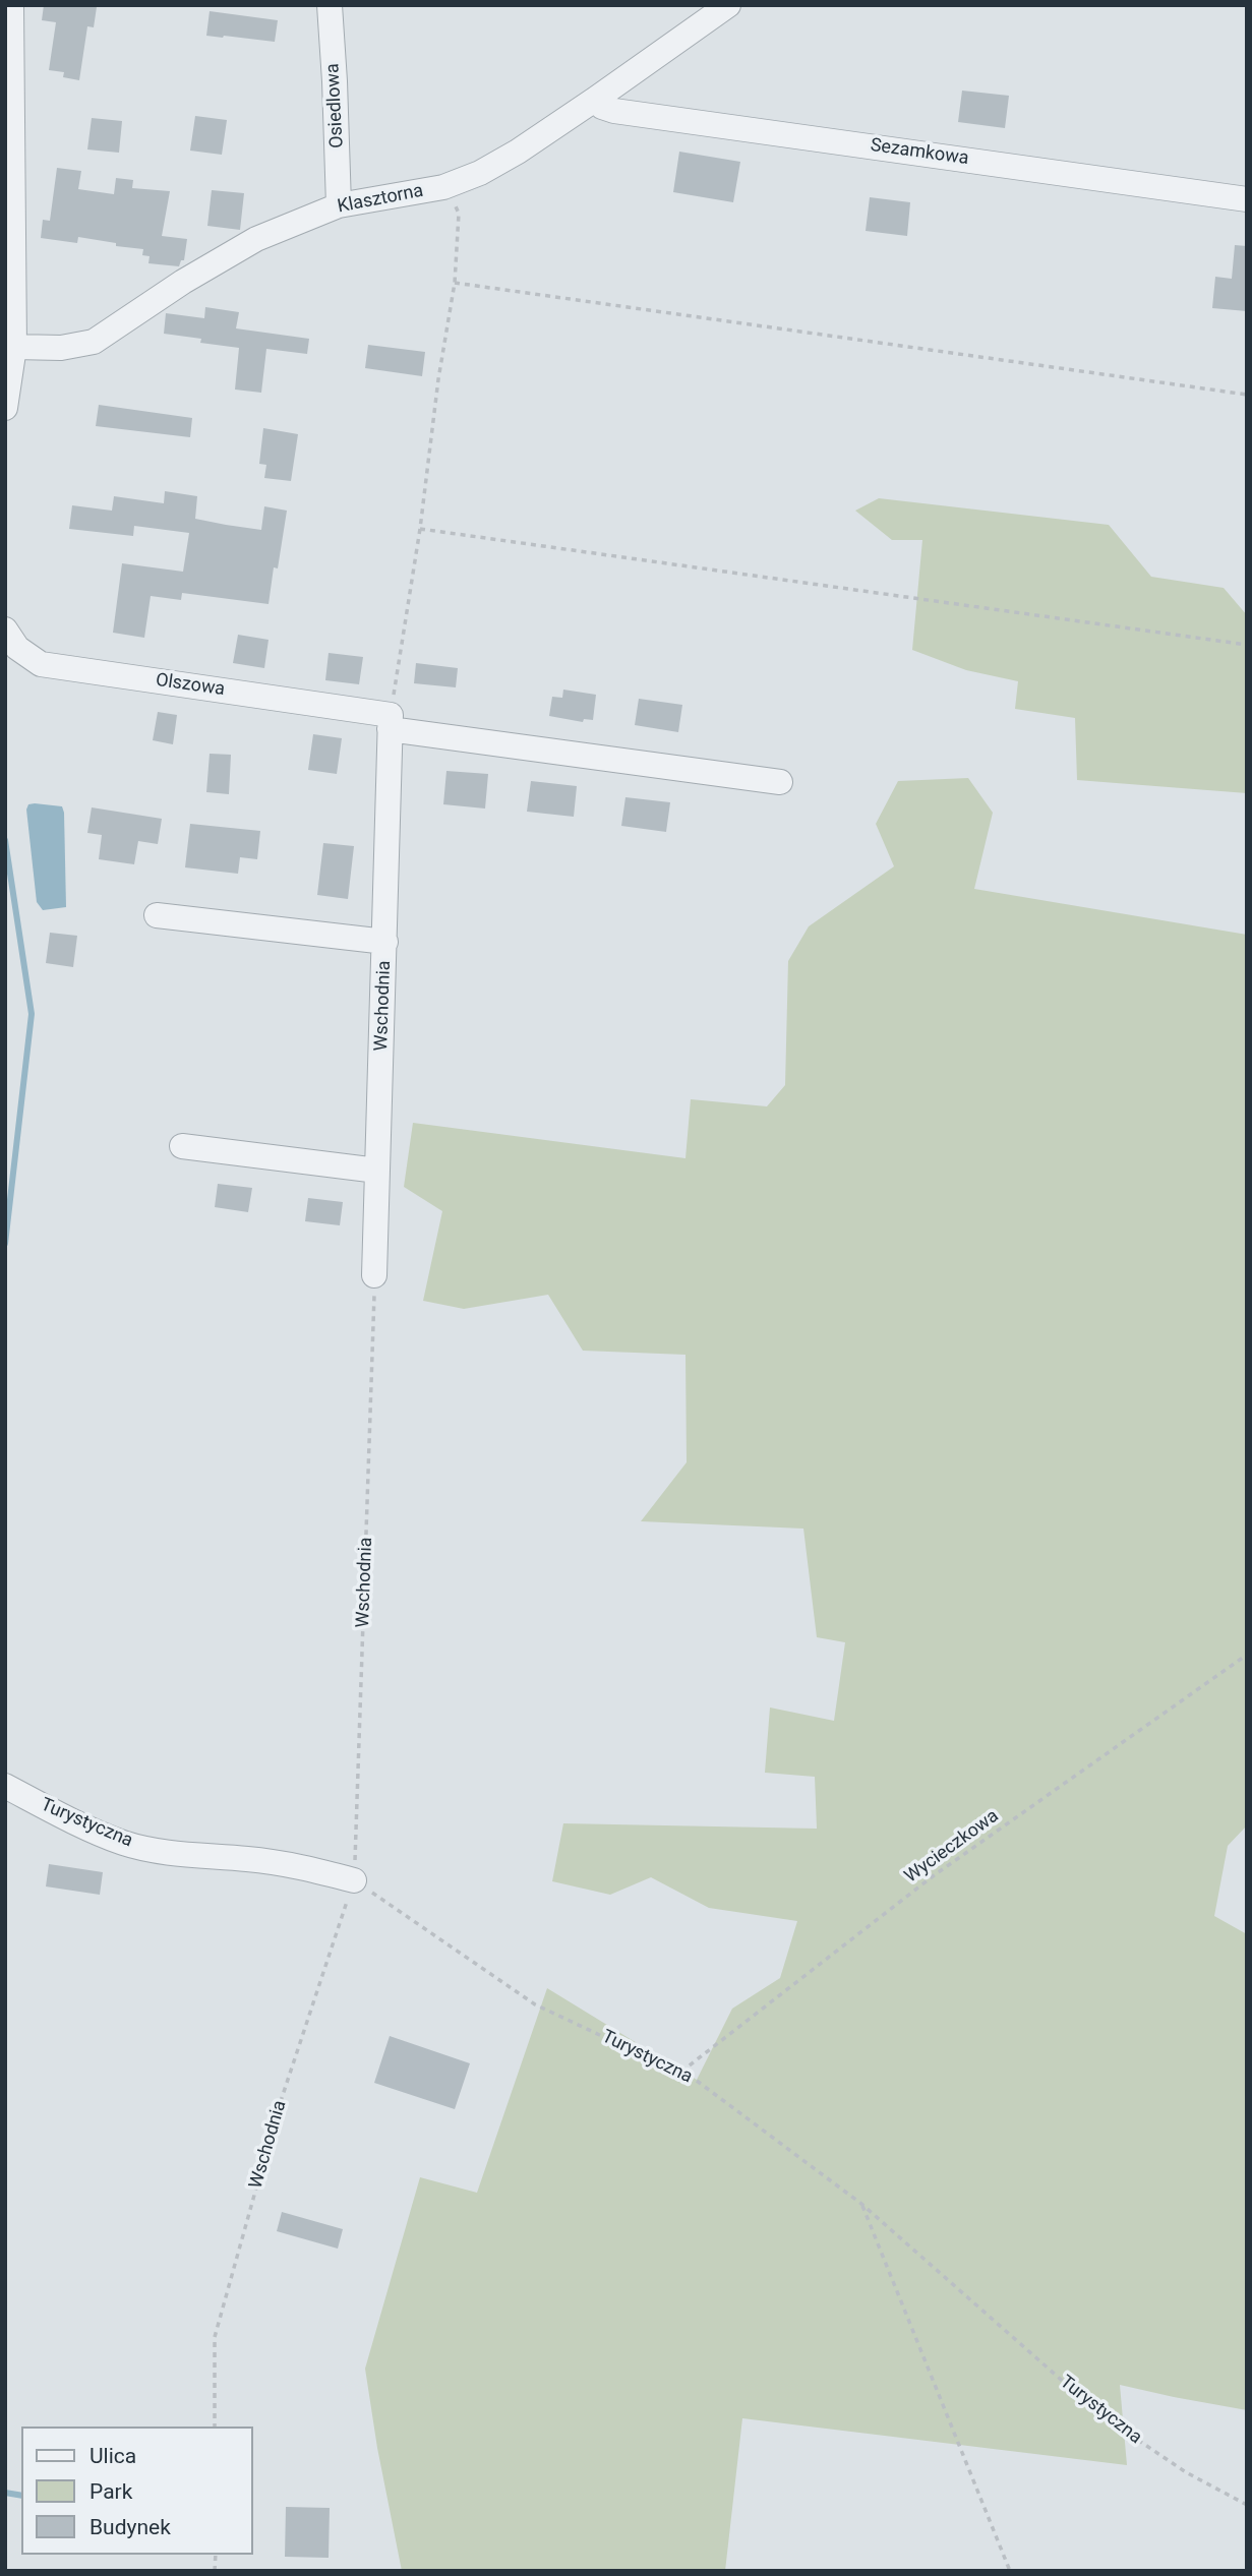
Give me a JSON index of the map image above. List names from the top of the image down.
{
  "streets": {
    "street": [
      "Osiedlowa",
      "Sezamkowa",
      "Klasztorna",
      "Olszowa",
      "Wschodnia",
      "Turystyczna"
    ],
    "path": ["Wycieczkowa"]
  },
  "crossings": [
    ["Osiedlowa", "Klasztorna"],
    ["Sezamkowa", "Klasztorna"],
    ["Olszowa", "Wschodnia"],
    ["Wschodnia", "Turystyczna"],
    ["Turystyczna", "Wycieczkowa"]
  ],
  "legend": ["Ulica", "Park", "Budynek"]
}
